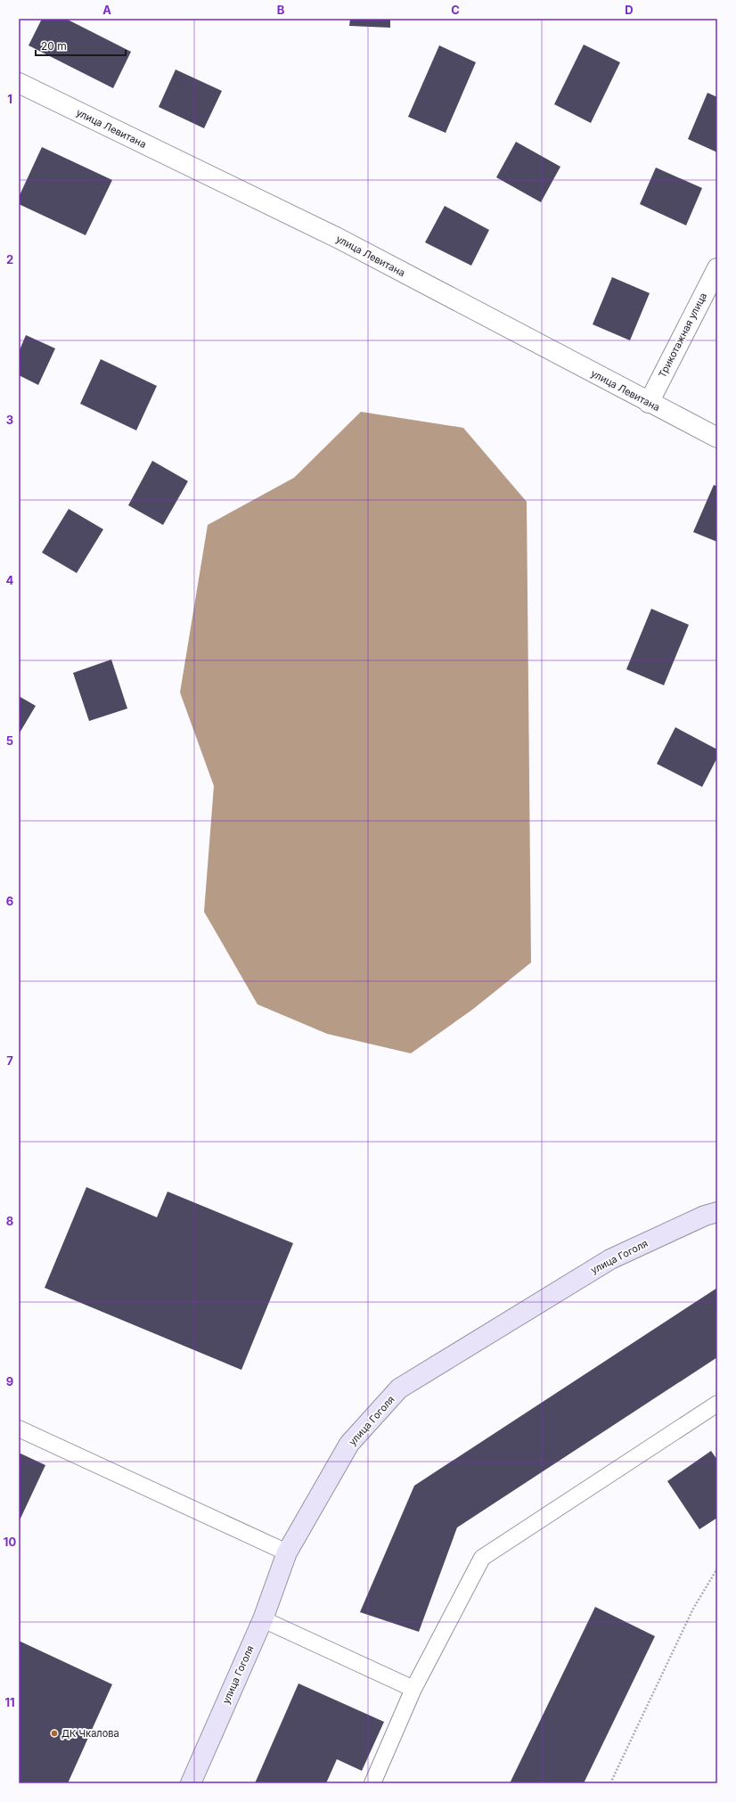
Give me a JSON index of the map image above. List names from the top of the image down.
{
  "streets": {
    "street": ["улица Левитана", "Трикотажная улица", "улица Гоголя"]
  },
  "crossings": [
    ["улица Левитана", "Трикотажная улица"]
  ],
  "places": ["ДК Чкалова"],
  "scale_bar": "20 m",
  "grid": {
    "columns": [
      "A",
      "B",
      "C",
      "D"
    ],
    "rows": [
      "1",
      "2",
      "3",
      "4",
      "5",
      "6",
      "7",
      "8",
      "9",
      "10",
      "11"
    ]
  }
}
